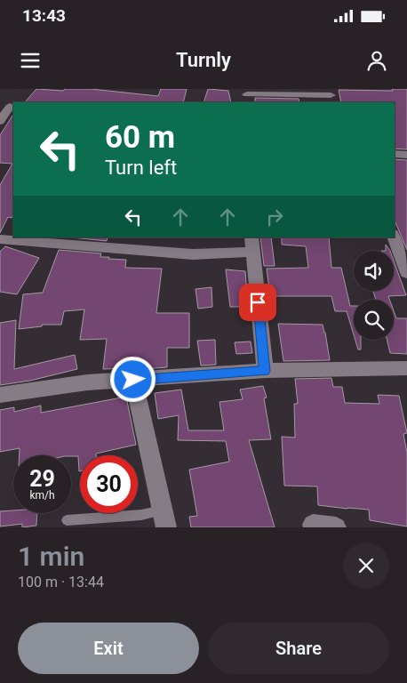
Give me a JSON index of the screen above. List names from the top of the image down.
{
  "page": {
    "status": "13:43",
    "header": "Turnly",
    "turn": ["60 m", "Turn left"],
    "speed": "29 km/h",
    "limit": "30",
    "heading": ["1 min", "100 m · 13:44"],
    "buttons": ["Exit", "Share"]
  }
}
